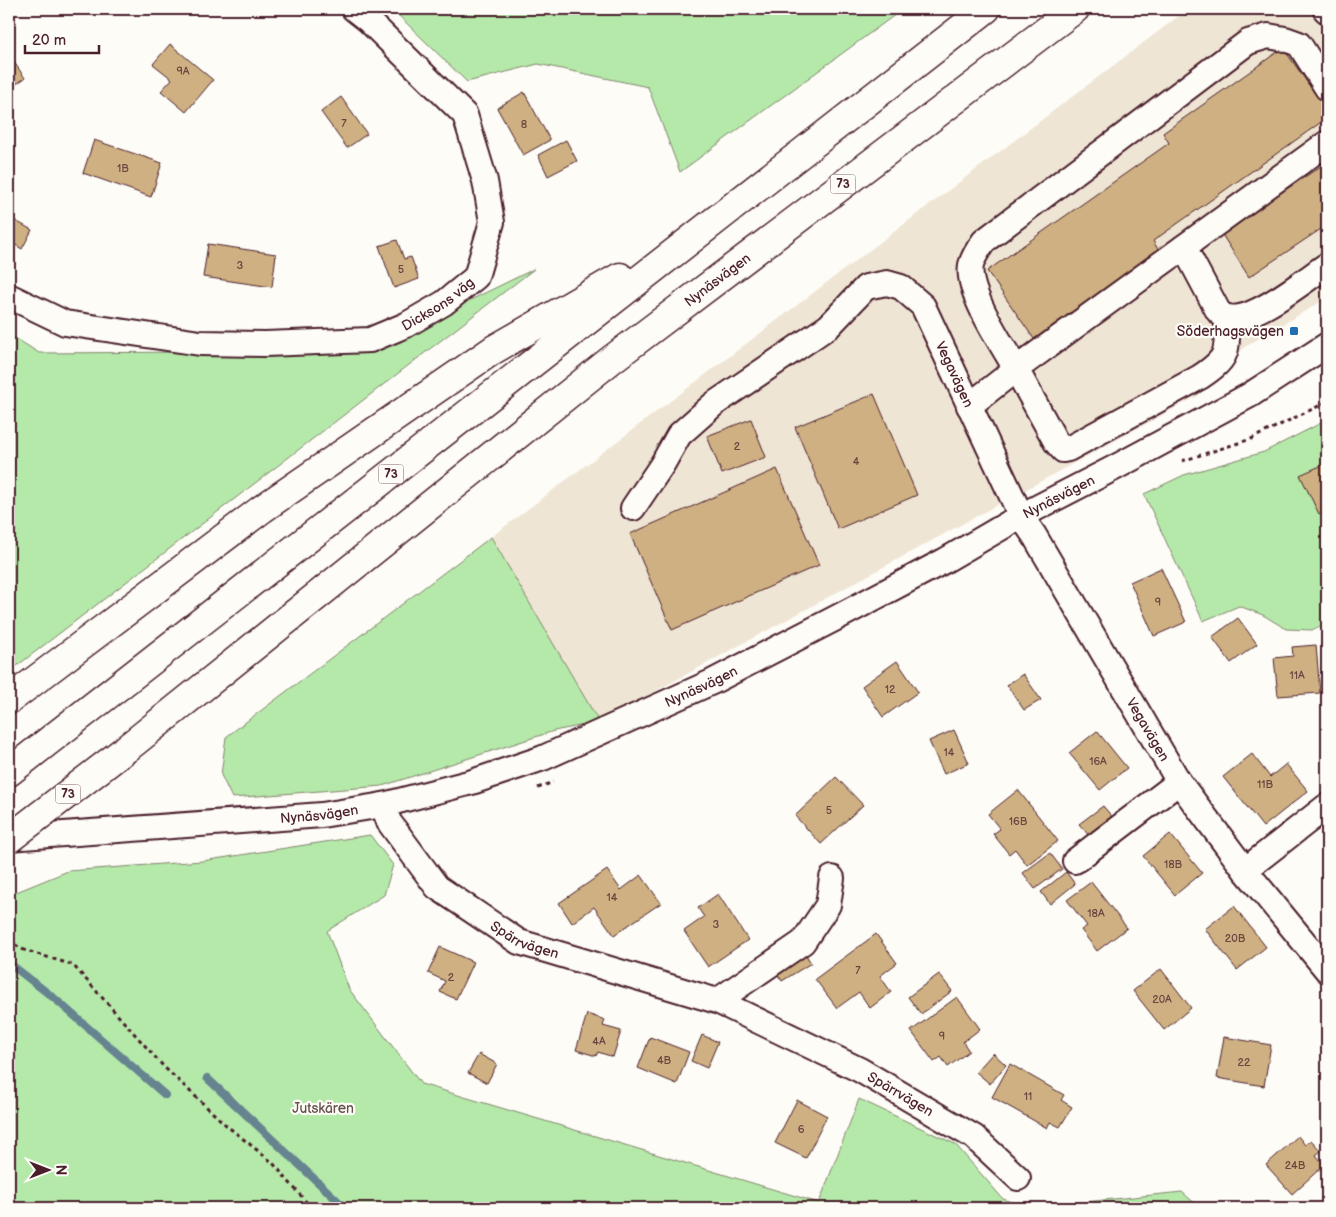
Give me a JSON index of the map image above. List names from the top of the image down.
{
  "streets": {
    "highway": ["73", "Nynäsvägen"],
    "street": ["Dicksons väg", "Vegavägen", "Spärrvägen"]
  },
  "crossings": [
    ["Nynäsvägen", "Vegavägen"],
    ["Nynäsvägen", "Spärrvägen"]
  ],
  "parks": ["Jutskären"],
  "places": {
    "transit": ["Söderhagsvägen"]
  },
  "house_numbers": [
    "9A",
    "7",
    "8",
    "1B",
    "3",
    "5",
    "2",
    "4",
    "9",
    "11A",
    "12",
    "14",
    "16A",
    "11B",
    "5",
    "16B",
    "18B",
    "14",
    "18A",
    "3",
    "20B",
    "7",
    "2",
    "20A",
    "9",
    "4A",
    "4B",
    "22",
    "11",
    "6",
    "24B"
  ],
  "scale_bar": "20 m",
  "north": "right"
}
